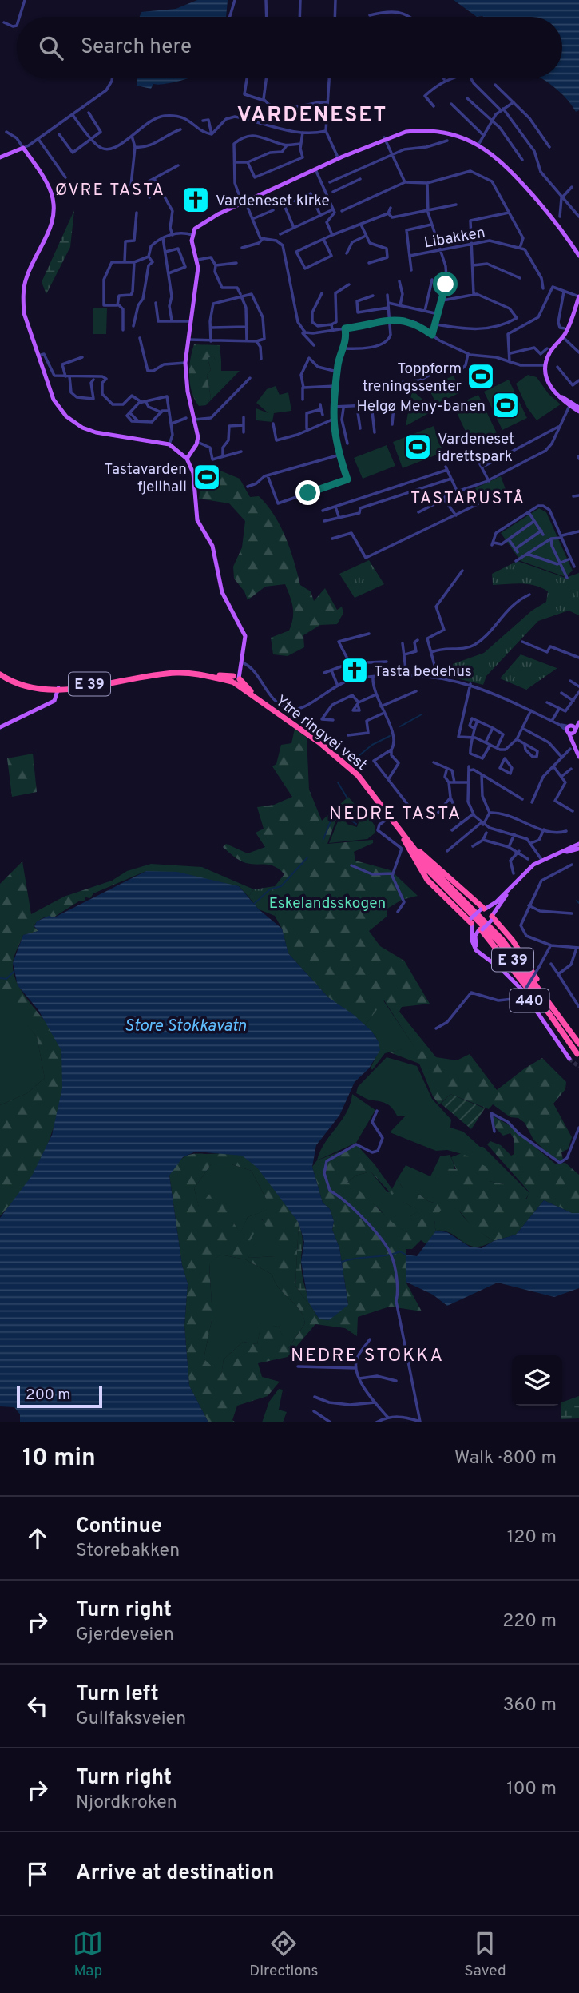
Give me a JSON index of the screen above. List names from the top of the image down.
{
  "streets": {
    "highway": ["E 39", "Ytre ringvei vest"],
    "main road": ["440"],
    "street": ["Libakken"]
  },
  "crossings": [
    ["E 39", "Ytre ringvei vest"]
  ],
  "districts": [
    "VARDENESET",
    "ØVRE TASTA",
    "TASTARUSTÅ",
    "NEDRE TASTA",
    "NEDRE STOKKA"
  ],
  "water": ["Store Stokkavatn"],
  "parks": ["Eskelandsskogen"],
  "places": {
    "church": ["Vardeneset kirke", "Tasta bedehus"],
    "sports": [
      "Toppform treningssenter",
      "Helgø Meny-banen",
      "Vardeneset idrettspark",
      "Tastavarden fjellhall"
    ]
  },
  "scale_bar": "200 m",
  "page": {
    "search": "Search here",
    "scale": "200 m",
    "heading": ["10 min", "Walk · 800 m"],
    "list": [
      ["Continue", "Storebakken", "120 m"],
      ["Turn right", "Gjerdeveien", "220 m"],
      ["Turn left", "Gullfaksveien", "360 m"],
      ["Turn right", "Njordkroken", "100 m"],
      "Arrive at destination"
    ],
    "nav": ["Map", "Directions", "Saved"]
  }
}
